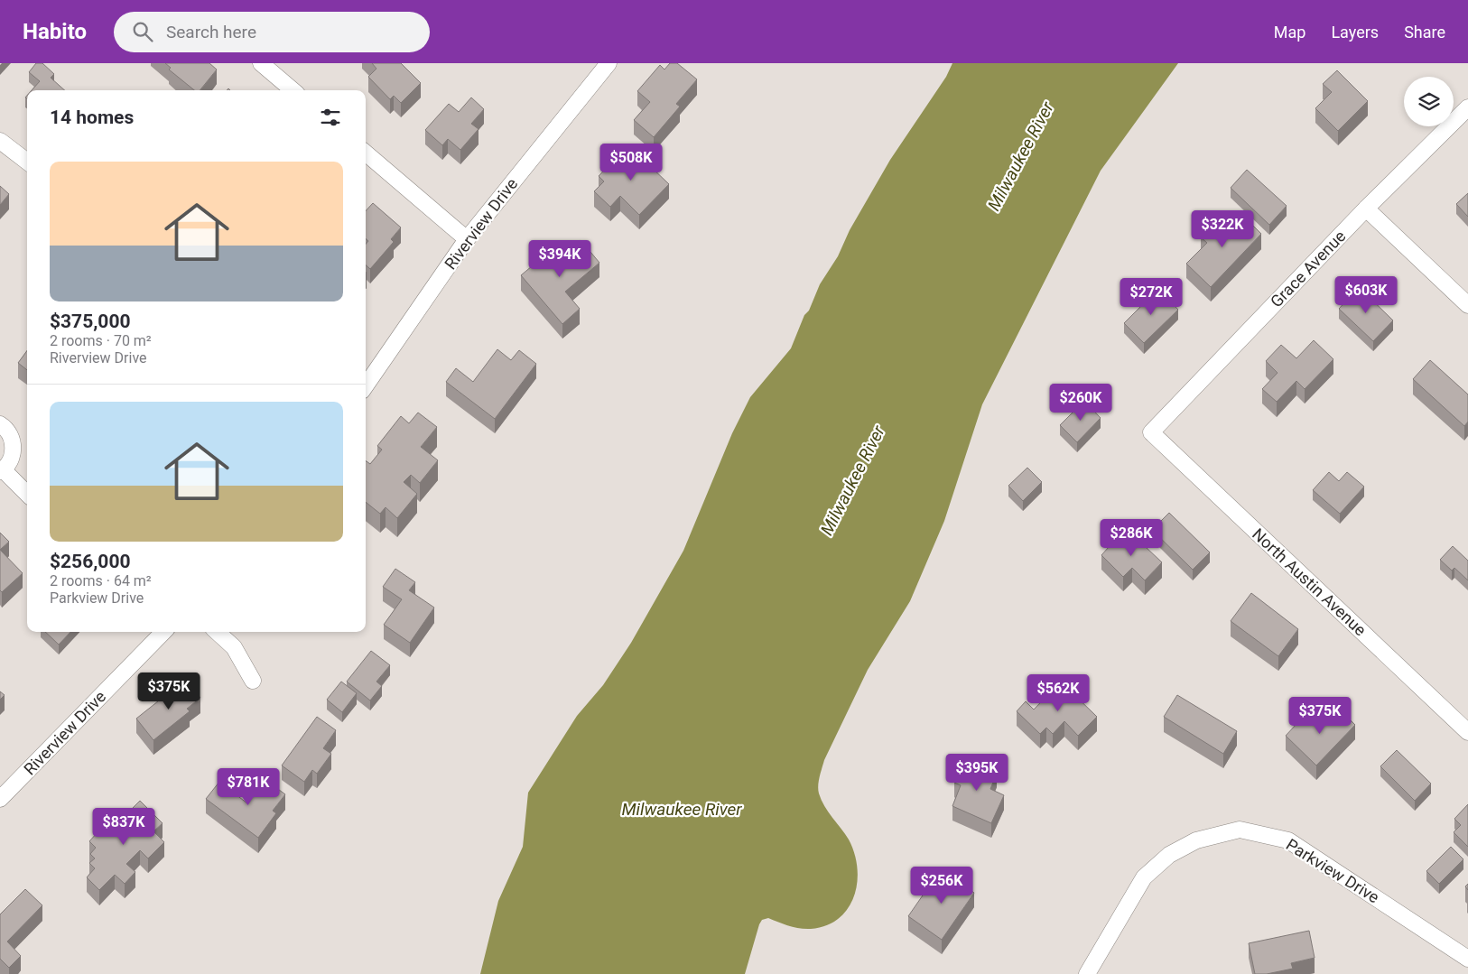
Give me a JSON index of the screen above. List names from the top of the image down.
{
  "streets": {
    "street": [
      "Riverview Drive",
      "Grace Avenue",
      "North Austin Avenue",
      "Parkview Drive"
    ]
  },
  "crossings": [
    ["Grace Avenue", "North Austin Avenue"]
  ],
  "water": ["Milwaukee River"],
  "page": {
    "header": "Habito",
    "search": "Search here",
    "nav": ["Map", "Layers", "Share"],
    "heading": "14 homes",
    "price": [
      "$508K",
      "$322K",
      "$394K",
      "$603K",
      "$272K",
      "$260K",
      "$286K",
      "$375K",
      "$562K",
      "$375K",
      "$395K",
      "$781K",
      "$837K",
      "$256K"
    ],
    "list": [
      {
        "name": "$375,000",
        "note": "2 rooms · 70 m² · Riverview Drive"
      },
      {
        "name": "$256,000",
        "note": "2 rooms · 64 m² · Parkview Drive"
      }
    ]
  }
}
